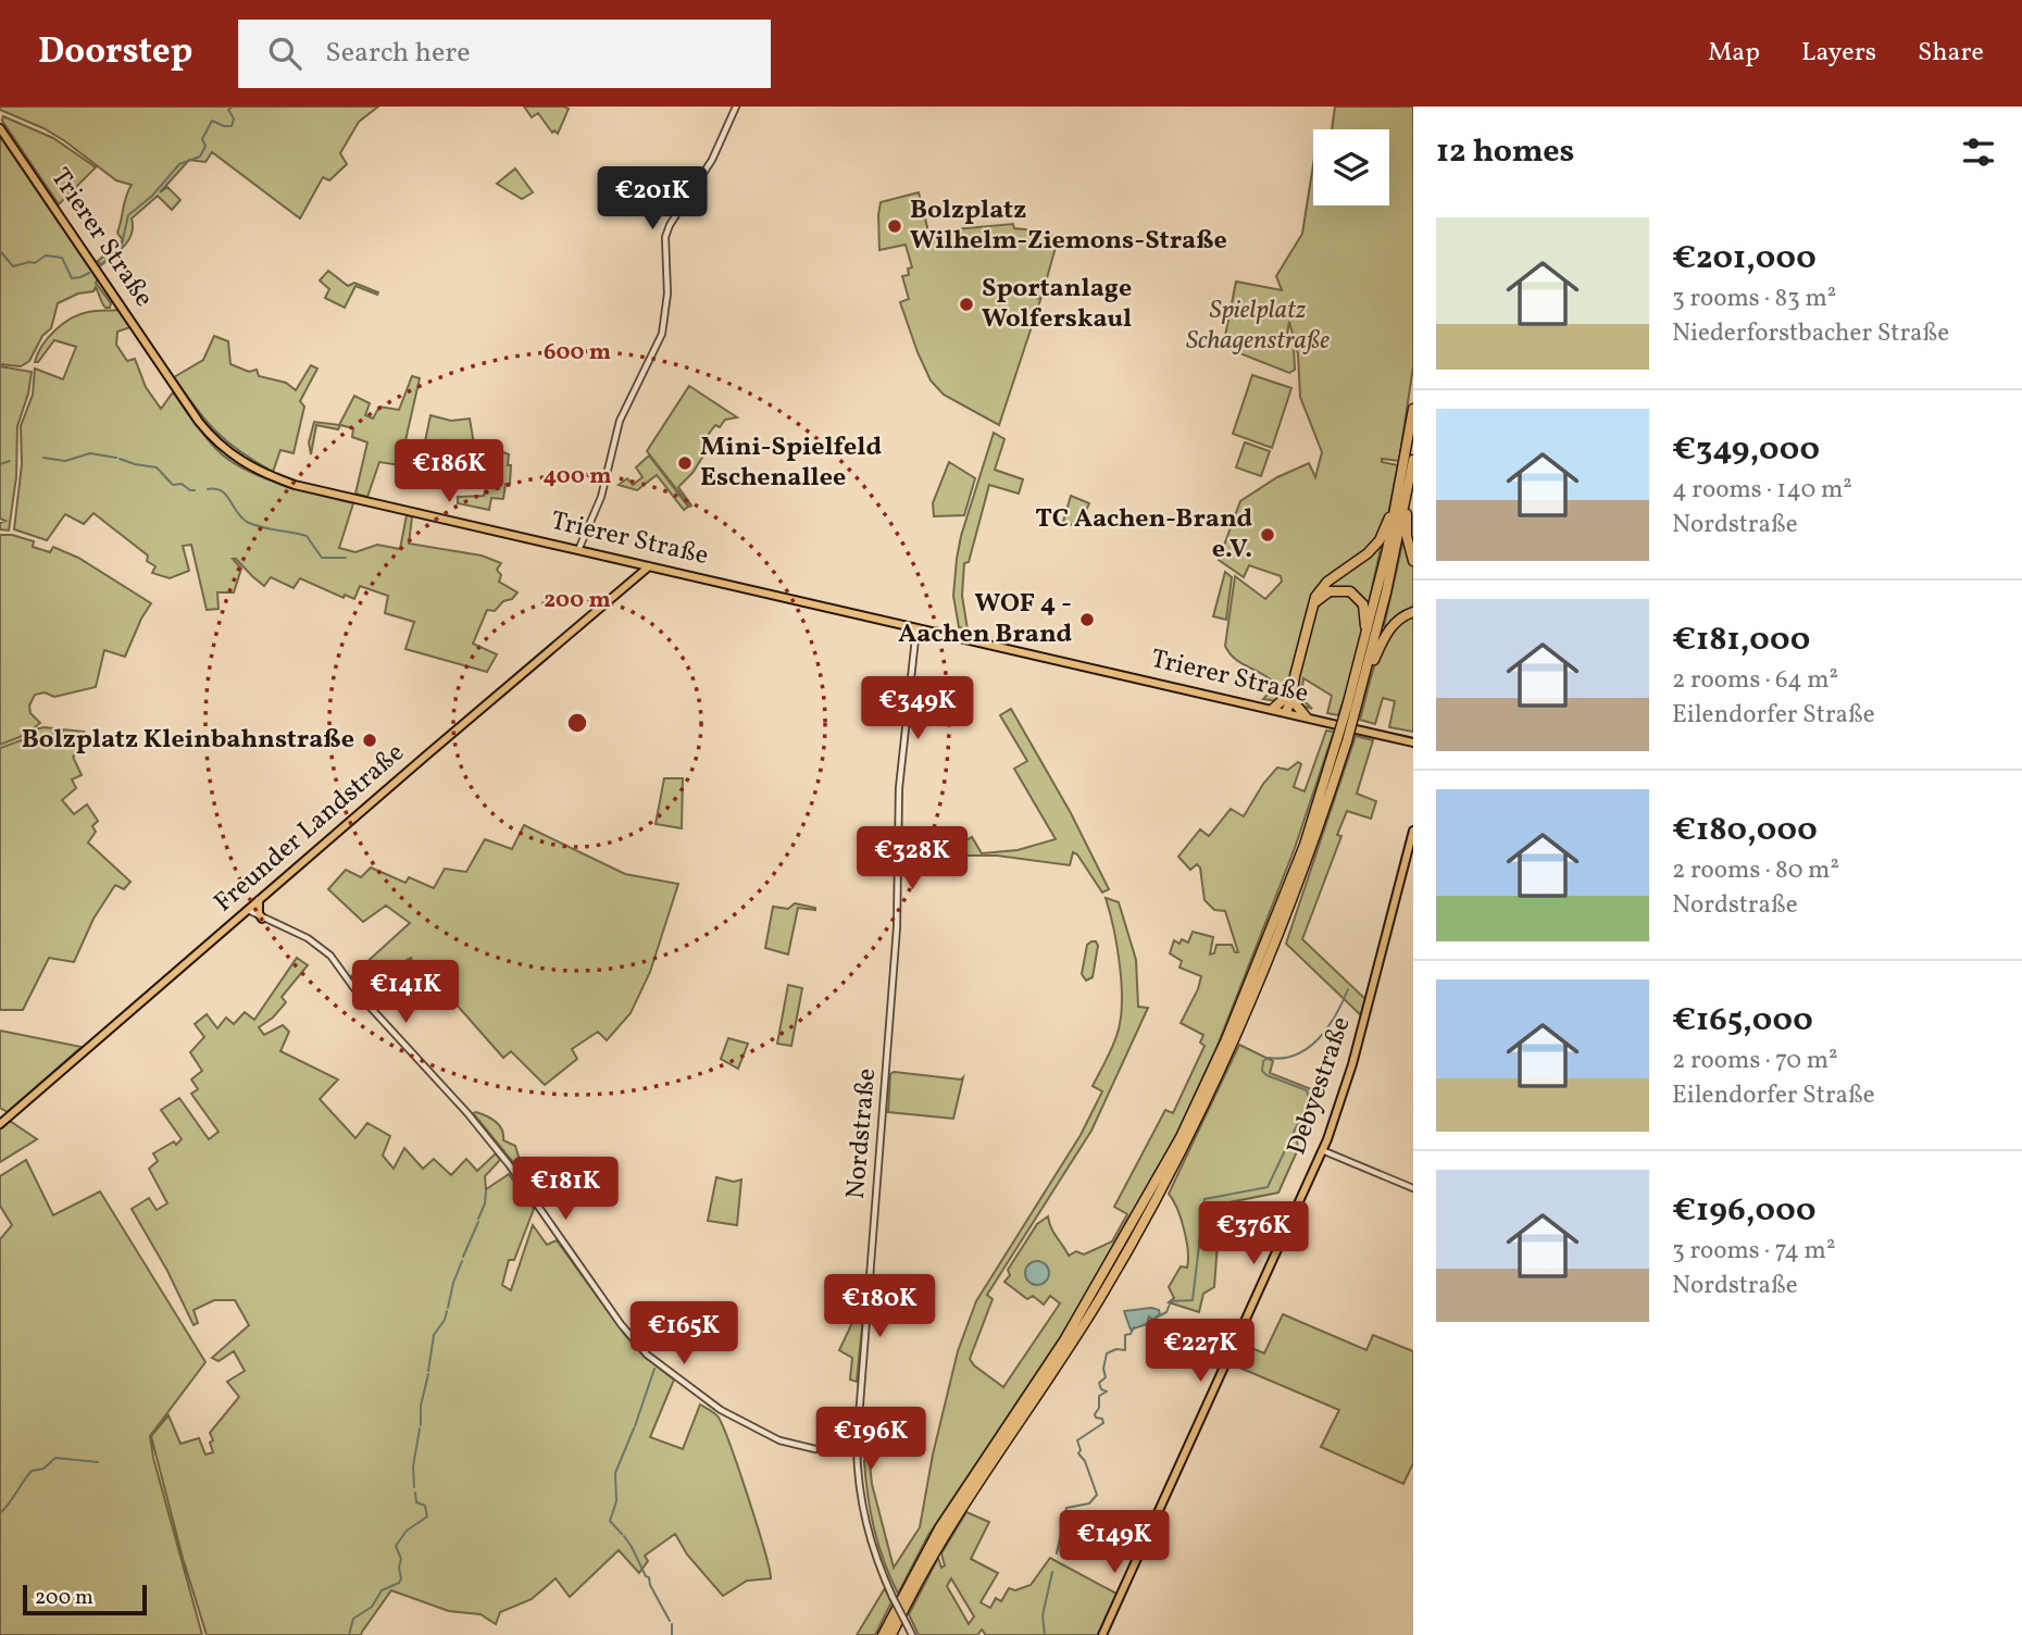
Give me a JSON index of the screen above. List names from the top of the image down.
{
  "streets": {
    "main road": ["Trierer Straße", "Freunder Landstraße", "Debyestraße"],
    "street": ["Nordstraße"]
  },
  "crossings": [
    ["Trierer Straße", "Freunder Landstraße"],
    ["Trierer Straße", "Nordstraße"]
  ],
  "parks": ["Spielplatz Schagenstraße"],
  "places": [
    "Bolzplatz Wilhelm-Ziemons-Straße",
    "Sportanlage Wolferskaul",
    "Mini-Spielfeld Eschenallee",
    "TC Aachen-Brand e.V.",
    "WOF 4 - Aachen Brand",
    "Bolzplatz Kleinbahnstraße"
  ],
  "scale_bar": "200 m",
  "page": {
    "header": "Doorstep",
    "search": "Search here",
    "nav": ["Map", "Layers", "Share"],
    "heading": "12 homes",
    "price": [
      "€201K",
      "€186K",
      "€349K",
      "€328K",
      "€141K",
      "€181K",
      "€376K",
      "€180K",
      "€165K",
      "€227K",
      "€196K",
      "€149K"
    ],
    "list": [
      {
        "name": "€201,000",
        "note": "3 rooms · 83 m² · Niederforstbacher Straße"
      },
      {
        "name": "€349,000",
        "note": "4 rooms · 140 m² · Nordstraße"
      },
      {
        "name": "€181,000",
        "note": "2 rooms · 64 m² · Eilendorfer Straße"
      },
      {
        "name": "€180,000",
        "note": "2 rooms · 80 m² · Nordstraße"
      },
      {
        "name": "€165,000",
        "note": "2 rooms · 70 m² · Eilendorfer Straße"
      },
      {
        "name": "€196,000",
        "note": "3 rooms · 74 m² · Nordstraße"
      }
    ],
    "scale": "200 m"
  },
  "rings": ["600 m", "400 m", "200 m"]
}
